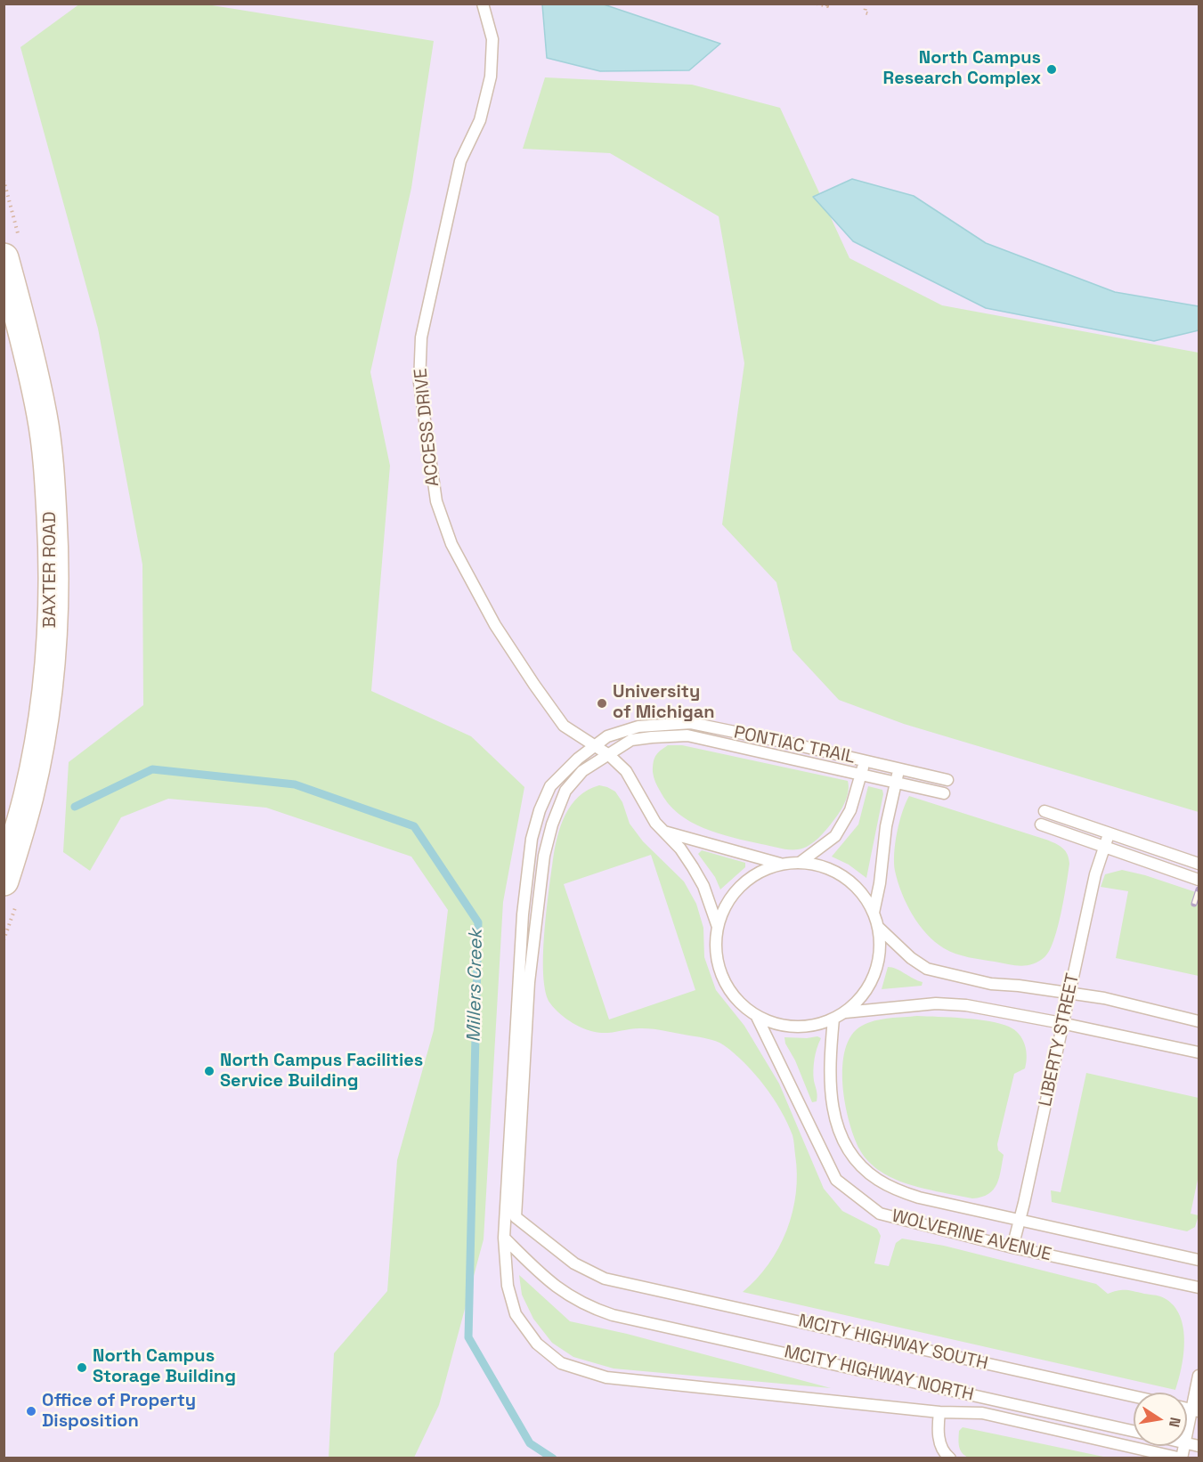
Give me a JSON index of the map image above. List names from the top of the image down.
{
  "streets": {
    "street": ["BAXTER ROAD"],
    "lane": [
      "ACCESS DRIVE",
      "PONTIAC TRAIL",
      "LIBERTY STREET",
      "WOLVERINE AVENUE",
      "MCITY HIGHWAY SOUTH",
      "MCITY HIGHWAY NORTH"
    ]
  },
  "crossings": [
    ["ACCESS DRIVE", "PONTIAC TRAIL"],
    ["ACCESS DRIVE", "WOLVERINE AVENUE"],
    ["ACCESS DRIVE", "MCITY HIGHWAY SOUTH"],
    ["PONTIAC TRAIL", "MCITY HIGHWAY NORTH"],
    ["LIBERTY STREET", "WOLVERINE AVENUE"]
  ],
  "water": ["Millers Creek"],
  "places": [
    "North Campus Research Complex",
    "University of Michigan",
    "North Campus Facilities Service Building",
    "North Campus Storage Building",
    "Office of Property Disposition"
  ],
  "north": "right"
}
